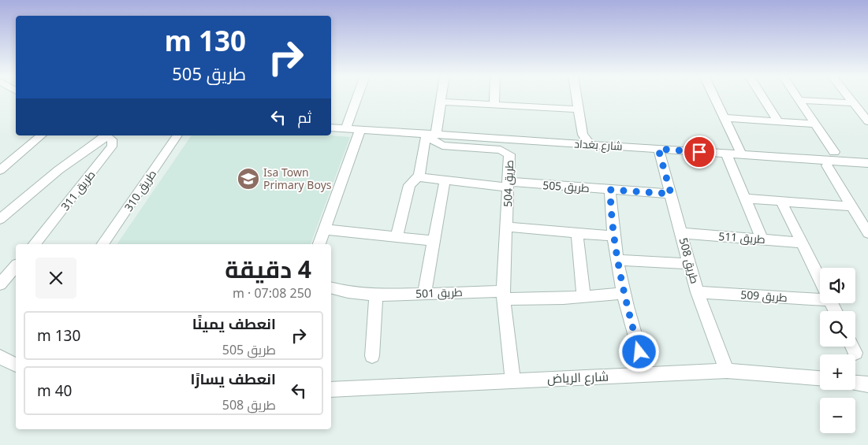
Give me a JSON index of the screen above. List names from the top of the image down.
{
  "streets": {
    "street": [
      "شارع بغداد",
      "طريق 504",
      "طريق 505",
      "طريق 311",
      "طريق 310",
      "طريق 511",
      "طريق 508",
      "طريق 501",
      "طريق 509",
      "شارع الرياض"
    ]
  },
  "crossings": [
    ["شارع بغداد", "طريق 504"],
    ["شارع بغداد", "طريق 508"],
    ["طريق 504", "طريق 505"],
    ["طريق 504", "طريق 501"],
    ["طريق 505", "طريق 508"],
    ["طريق 511", "طريق 508"],
    ["طريق 508", "طريق 509"],
    ["طريق 508", "شارع الرياض"]
  ],
  "places": {
    "school or university": ["Isa Town Primary Boys"]
  },
  "page": {
    "turn": ["130 m", "طريق 505"],
    "then": "ثم",
    "heading": ["4 دقيقة", "250 m · 07:08"],
    "map_buttons": ["+", "−"],
    "list": [
      {
        "name": "انعطف يمينًا",
        "note": "طريق 505",
        "value": "130 m"
      },
      {
        "name": "انعطف يسارًا",
        "note": "طريق 508",
        "value": "40 m"
      }
    ]
  }
}
